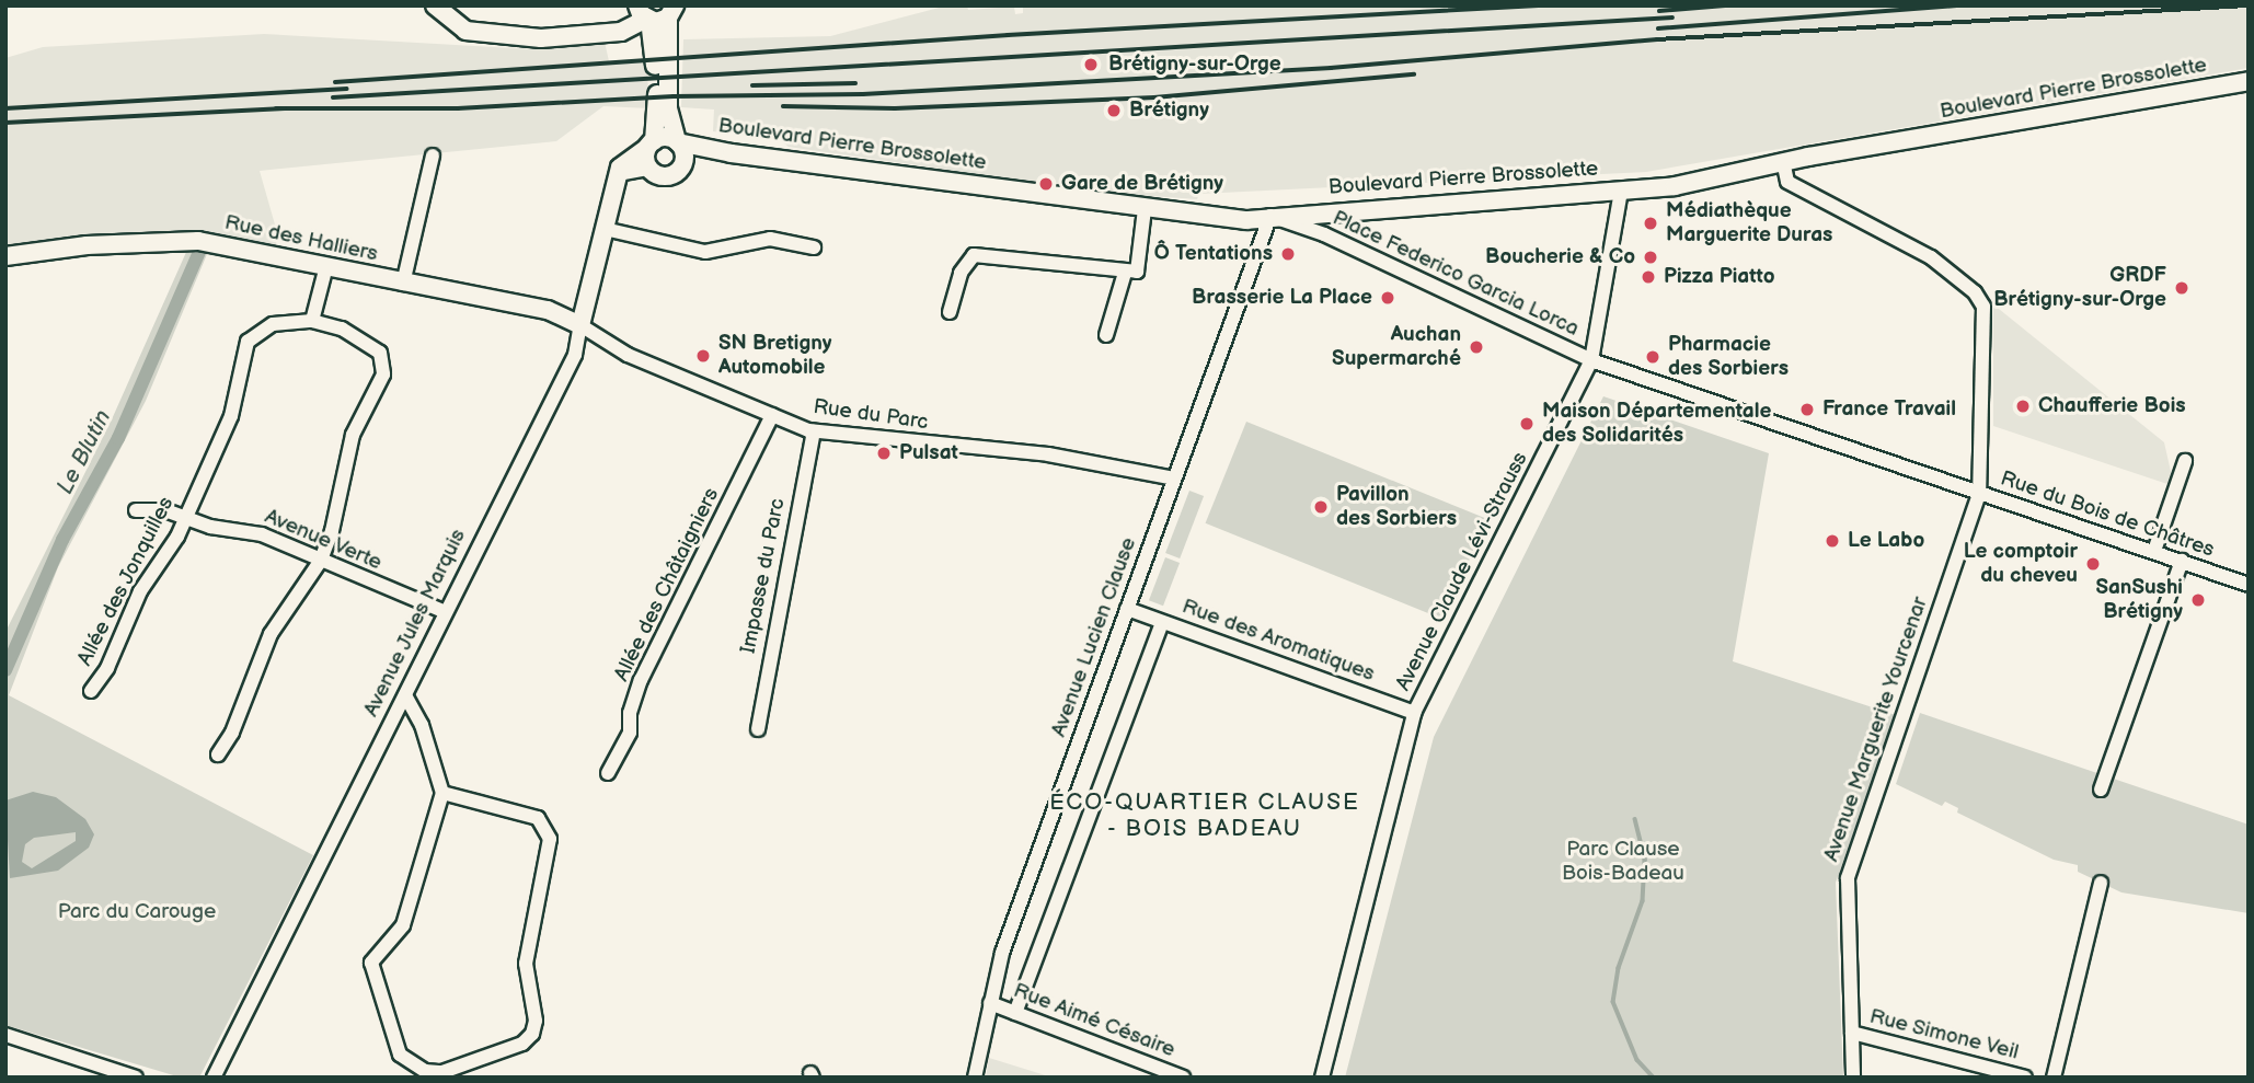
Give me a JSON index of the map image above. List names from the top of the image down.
{
  "streets": {
    "main road": ["Boulevard Pierre Brossolette", "Rue des Halliers", "Avenue Jules Marquis"],
    "street": [
      "Place Federico Garcia Lorca",
      "Rue du Parc",
      "Rue du Bois de Châtres",
      "Avenue Verte",
      "Avenue Claude Lévi-Strauss",
      "Impasse du Parc",
      "Allée des Jonquilles",
      "Allée des Châtaigniers",
      "Avenue Lucien Clause",
      "Rue des Aromatiques",
      "Avenue Marguerite Yourcenar",
      "Rue Aimé Césaire",
      "Rue Simone Veil"
    ]
  },
  "crossings": [
    ["Boulevard Pierre Brossolette", "Place Federico Garcia Lorca"],
    ["Boulevard Pierre Brossolette", "Rue du Bois de Châtres"],
    ["Boulevard Pierre Brossolette", "Avenue Lucien Clause"],
    ["Rue des Halliers", "Rue du Parc"],
    ["Rue des Halliers", "Avenue Jules Marquis"],
    ["Place Federico Garcia Lorca", "Avenue Claude Lévi-Strauss"],
    ["Place Federico Garcia Lorca", "Avenue Lucien Clause"],
    ["Rue du Parc", "Impasse du Parc"],
    ["Rue du Parc", "Allée des Châtaigniers"],
    ["Rue du Parc", "Avenue Jules Marquis"],
    ["Rue du Parc", "Avenue Lucien Clause"],
    ["Rue du Bois de Châtres", "Avenue Marguerite Yourcenar"],
    ["Avenue Verte", "Allée des Jonquilles"],
    ["Avenue Verte", "Avenue Jules Marquis"],
    ["Avenue Claude Lévi-Strauss", "Rue des Aromatiques"],
    ["Avenue Lucien Clause", "Rue des Aromatiques"],
    ["Avenue Lucien Clause", "Rue Aimé Césaire"],
    ["Avenue Marguerite Yourcenar", "Rue Simone Veil"]
  ],
  "districts": ["ÉCO-QUARTIER CLAUSE - BOIS BADEAU"],
  "water": ["Le Blutin"],
  "parks": ["Parc Clause Bois-Badeau", "Parc du Carouge"],
  "places": [
    "Brétigny-sur-Orge",
    "Brétigny",
    "Gare de Brétigny",
    "Médiathèque Marguerite Duras",
    "Ô Tentations",
    "Boucherie & Co",
    "Pizza Piatto",
    "GRDF Brétigny-sur-Orge",
    "Brasserie La Place",
    "Auchan Supermarché",
    "SN Bretigny Automobile",
    "Pharmacie des Sorbiers",
    "Chaufferie Bois",
    "France Travail",
    "Maison Départementale des Solidarités",
    "Pulsat",
    "Pavillon des Sorbiers",
    "Le Labo",
    "Le comptoir du cheveu",
    "SanSushi Brétigny"
  ]
}
